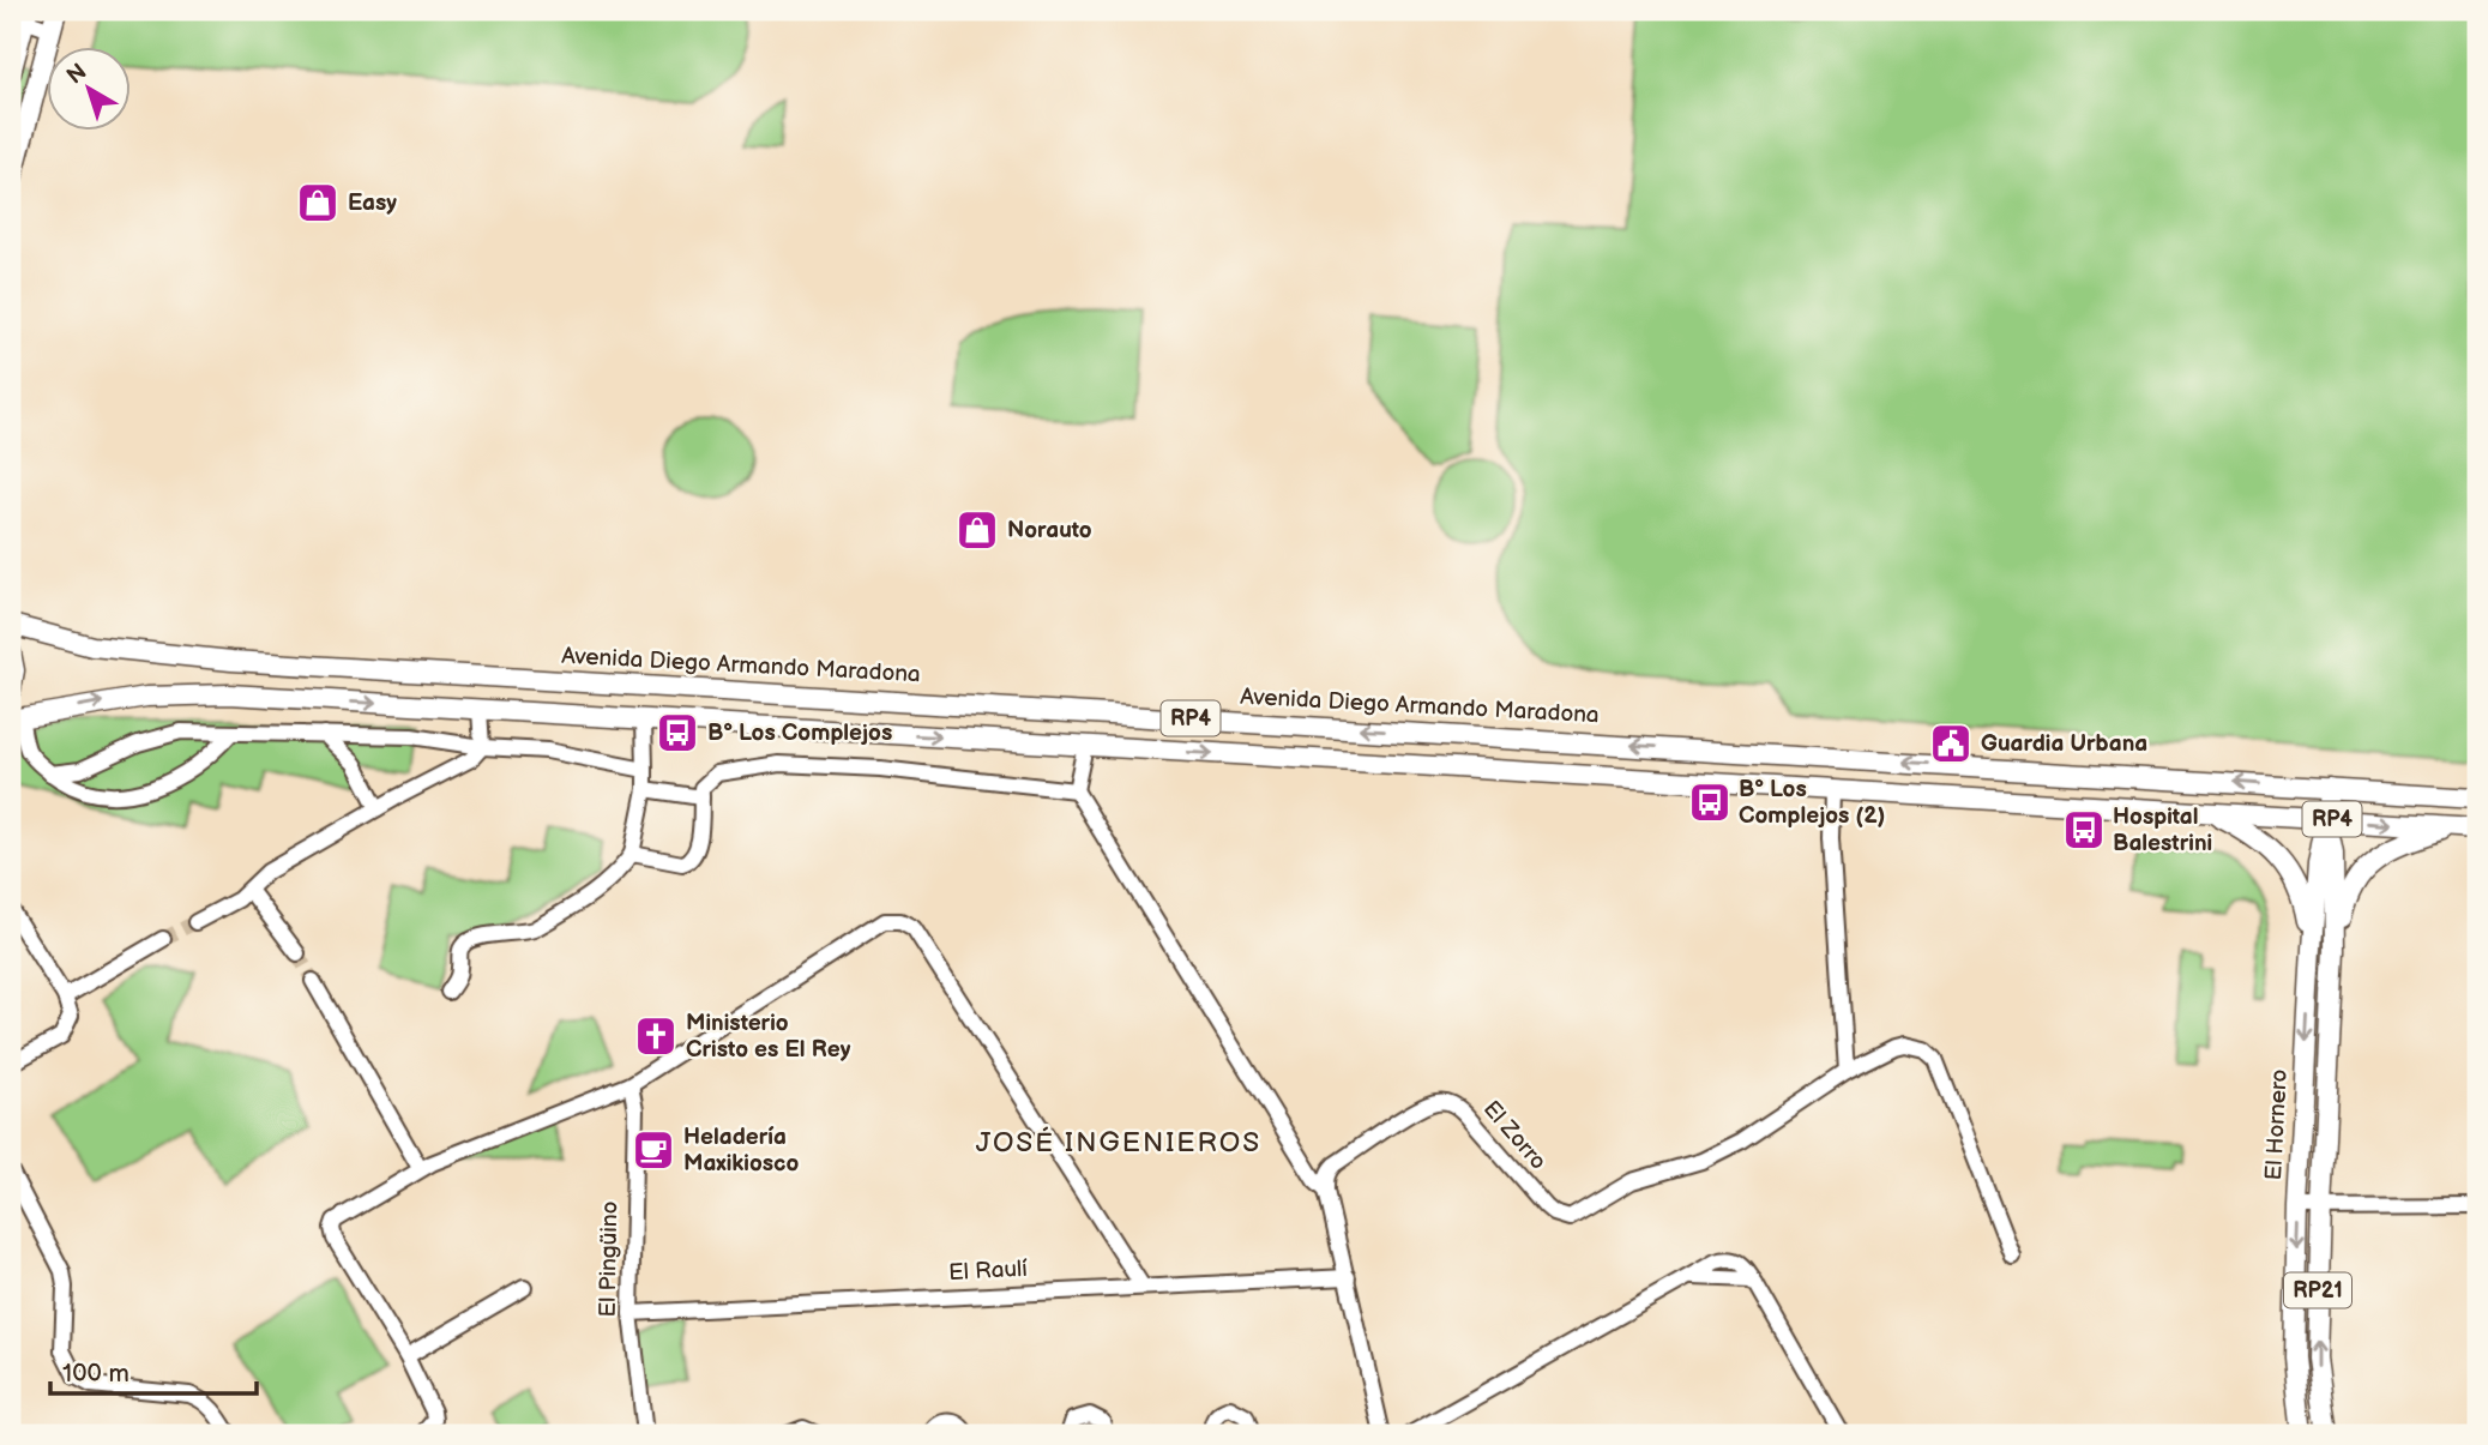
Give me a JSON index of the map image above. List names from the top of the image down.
{
  "streets": {
    "main road": [
      "Avenida Diego Armando Maradona",
      "RP4",
      "El Hornero",
      "RP21"
    ],
    "street": ["El Zorro", "El Pingüino", "El Raulí"]
  },
  "crossings": [
    ["Avenida Diego Armando Maradona", "El Hornero"],
    ["RP4", "El Hornero"],
    ["El Pingüino", "El Raulí"]
  ],
  "districts": ["JOSÉ INGENIEROS"],
  "places": {
    "shop": ["Easy", "Norauto"],
    "bus stop": ["Bº Los Complejos", "Bº Los Complejos (2)", "Hospital Balestrini"],
    "public building": ["Guardia Urbana"],
    "church": ["Ministerio Cristo es El Rey"],
    "cafe": ["Heladería Maxikiosco"]
  },
  "scale_bar": "100 m",
  "north": "top left"
}
